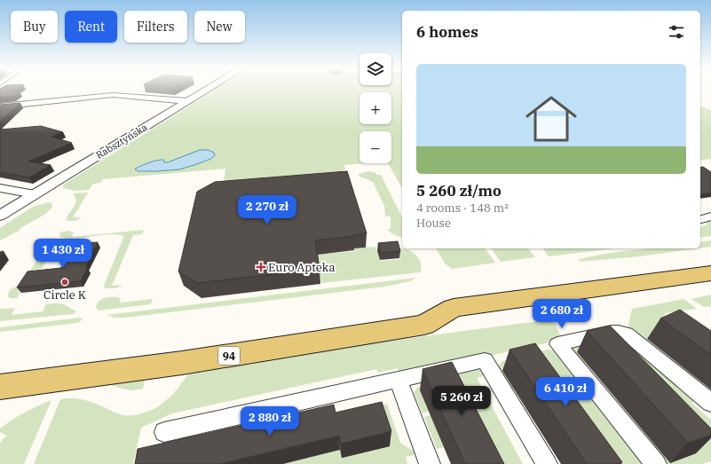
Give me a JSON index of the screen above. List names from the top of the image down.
{
  "streets": {
    "main road": ["94"],
    "street": ["Rabsztyńska"]
  },
  "places": {
    "health": ["Euro Apteka"],
    "other": ["Circle K"]
  },
  "page": {
    "chip": [
      "Buy",
      "Rent",
      "Filters",
      "New"
    ],
    "heading": "6 homes",
    "map_buttons": ["+", "−"],
    "list": [
      {
        "name": "5 260 zł/mo",
        "note": "4 rooms · 148 m² · House"
      }
    ],
    "price": [
      "2 270 zł",
      "1 430 zł",
      "2 680 zł",
      "6 410 zł",
      "5 260 zł",
      "2 880 zł"
    ]
  }
}
